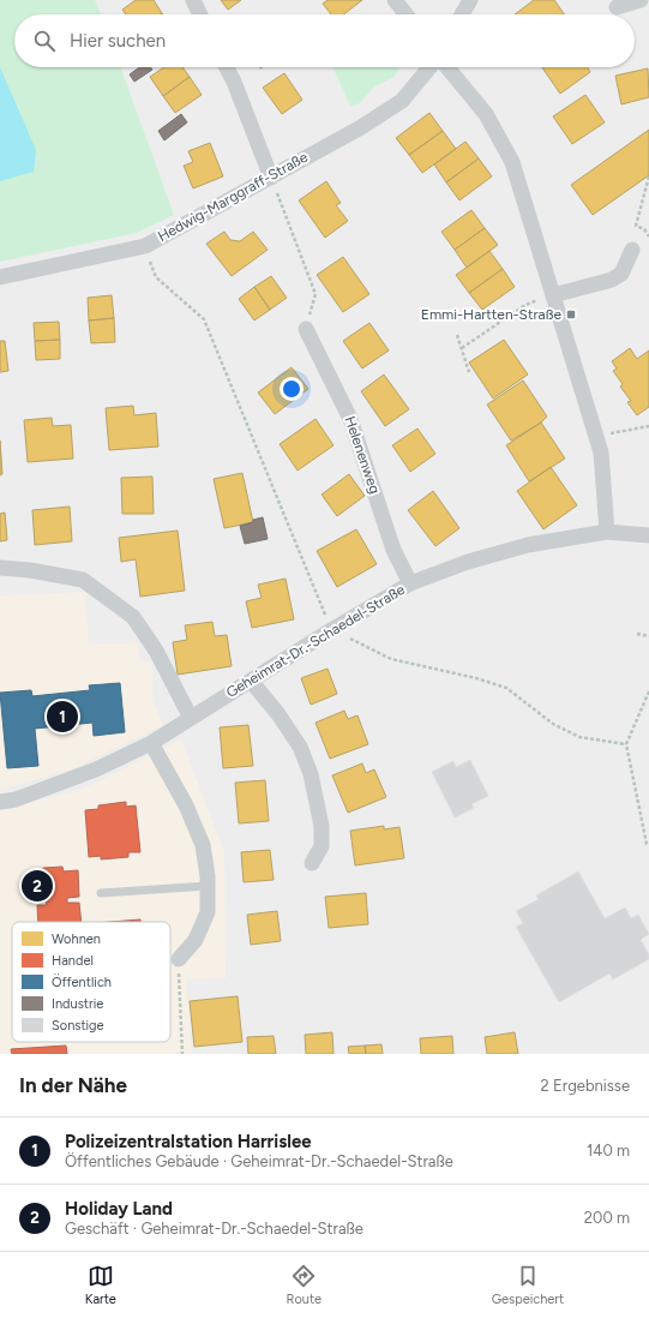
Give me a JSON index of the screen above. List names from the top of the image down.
{
  "streets": {
    "street": ["Hedwig-Marggraff-Straße", "Helenenweg", "Geheimrat-Dr.-Schaedel-Straße"]
  },
  "crossings": [
    ["Helenenweg", "Geheimrat-Dr.-Schaedel-Straße"]
  ],
  "places": {
    "transit": ["Emmi-Hartten-Straße"]
  },
  "legend": [
    "Wohnen",
    "Handel",
    "Öffentlich",
    "Industrie",
    "Sonstige"
  ],
  "page": {
    "search": "Hier suchen",
    "pins": ["1", "2"],
    "heading": ["In der Nähe", "2 Ergebnisse"],
    "list": [
      {
        "mark": "1",
        "name": "Polizeizentralstation Harrislee",
        "note": "Öffentliches Gebäude · Geheimrat-Dr.-Schaedel-Straße",
        "value": "140 m"
      },
      {
        "mark": "2",
        "name": "Holiday Land",
        "note": "Geschäft · Geheimrat-Dr.-Schaedel-Straße",
        "value": "200 m"
      }
    ],
    "nav": ["Karte", "Route", "Gespeichert"]
  }
}
